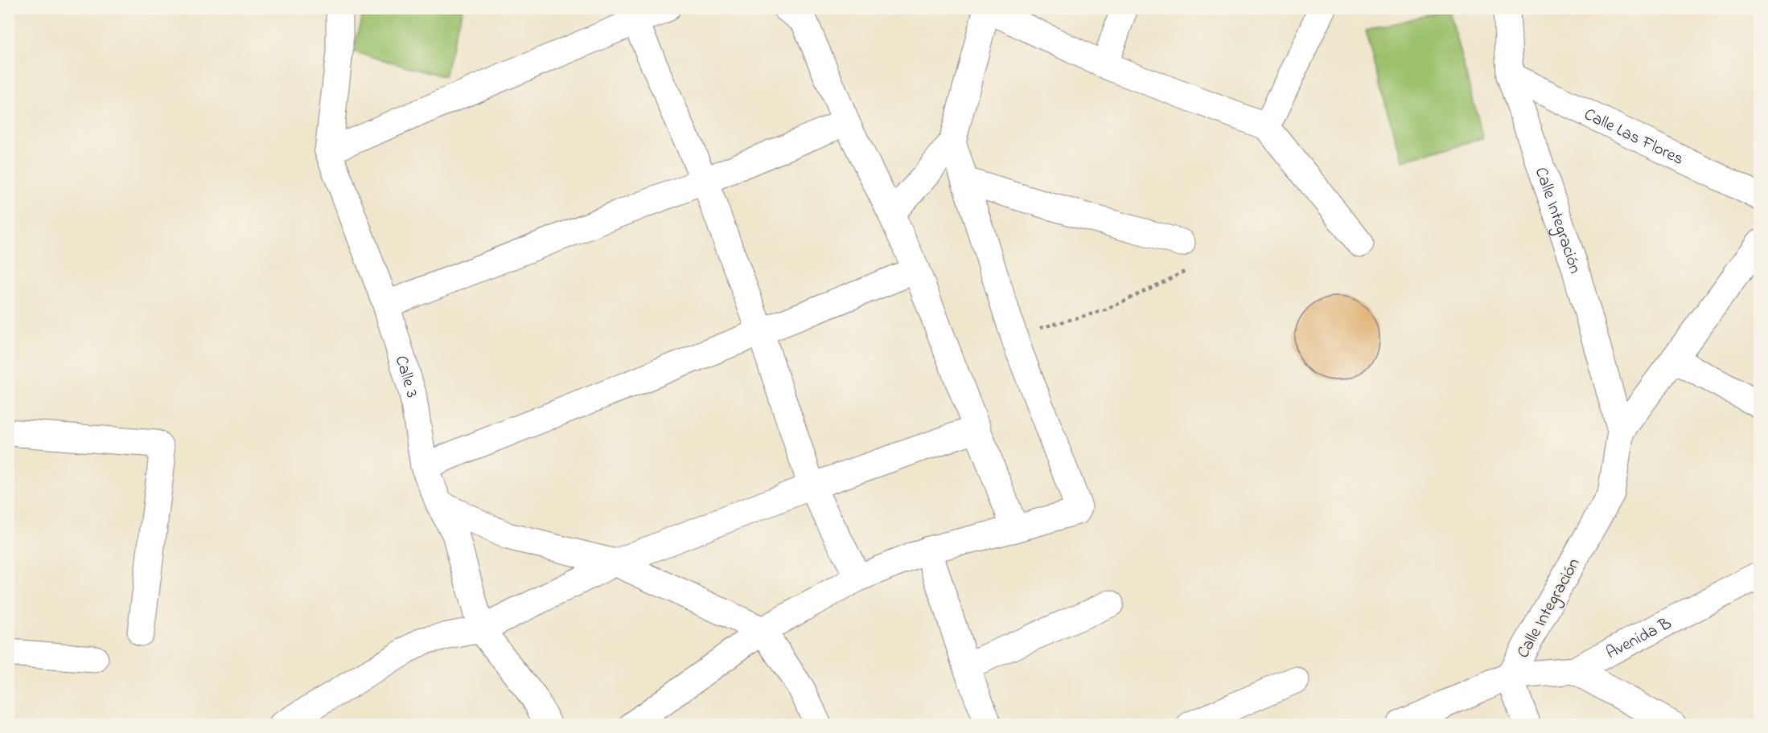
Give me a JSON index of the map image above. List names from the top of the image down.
{
  "streets": {
    "street": [
      "Calle Las Flores",
      "Calle Integración",
      "Calle 3",
      "Avenida B"
    ]
  },
  "crossings": [
    ["Calle Las Flores", "Calle Integración"],
    ["Calle Integración", "Avenida B"]
  ]
}
